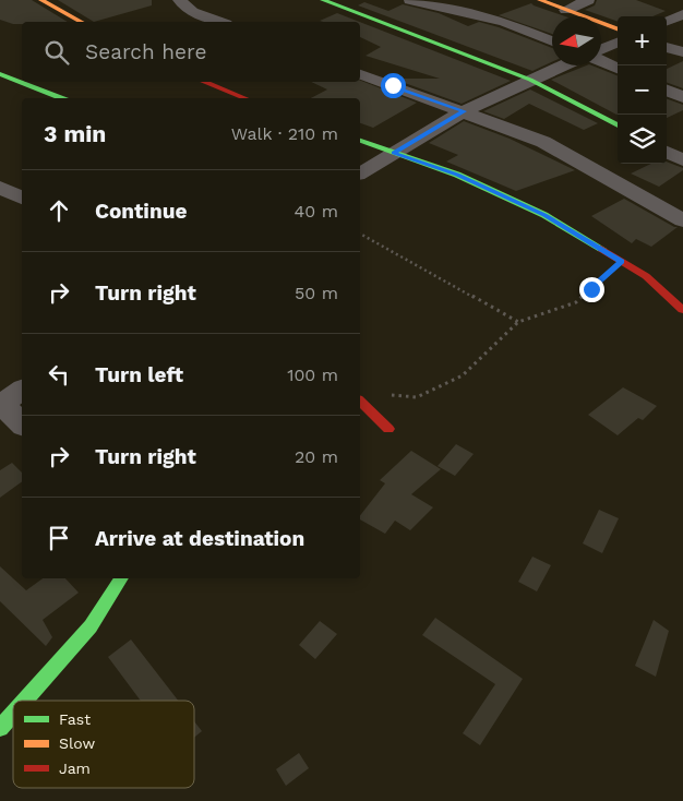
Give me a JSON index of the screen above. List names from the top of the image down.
{
  "legend": ["Fast", "Slow", "Jam"],
  "north": "left",
  "page": {
    "map_buttons": ["+", "−"],
    "search": "Search here",
    "heading": ["3 min", "Walk · 210 m"],
    "list": [
      ["Continue", "40 m"],
      ["Turn right", "50 m"],
      ["Turn left", "100 m"],
      ["Turn right", "20 m"],
      "Arrive at destination"
    ]
  }
}
